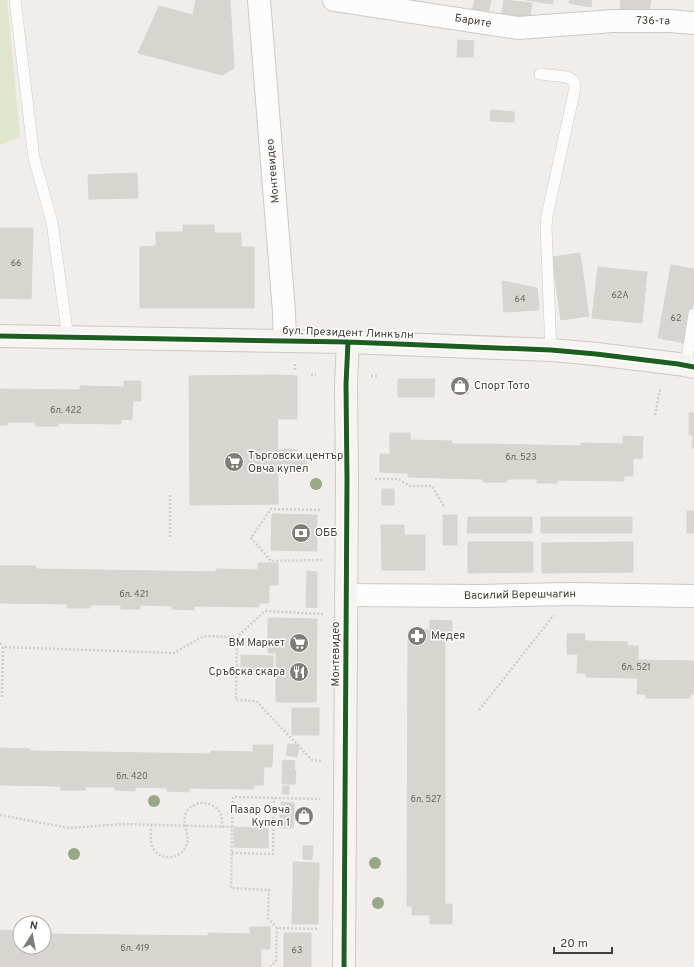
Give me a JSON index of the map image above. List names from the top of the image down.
{
  "streets": {
    "street": [
      "Барите",
      "736-та",
      "Монтевидео",
      "бул. Президент Линкълн",
      "Василий Верешчагин"
    ]
  },
  "crossings": [
    ["Барите", "736-та"],
    ["Монтевидео", "бул. Президент Линкълн"],
    ["Монтевидео", "Василий Верешчагин"]
  ],
  "places": {
    "shop": ["Спорт Тото", "Пазар Овча Купел 1"],
    "supermarket": ["Търговски център Овча купел", "ВМ Маркет"],
    "bank": ["ОББ"],
    "pharmacy": ["Медея"],
    "restaurant": ["Сръбска скара"]
  },
  "house_numbers": [
    "66",
    "62A",
    "64",
    "62",
    "бл. 422",
    "бл. 523",
    "бл. 421",
    "бл. 521",
    "бл. 420",
    "бл. 527",
    "бл. 419",
    "63"
  ],
  "scale_bar": "20 m",
  "north": "top"
}
